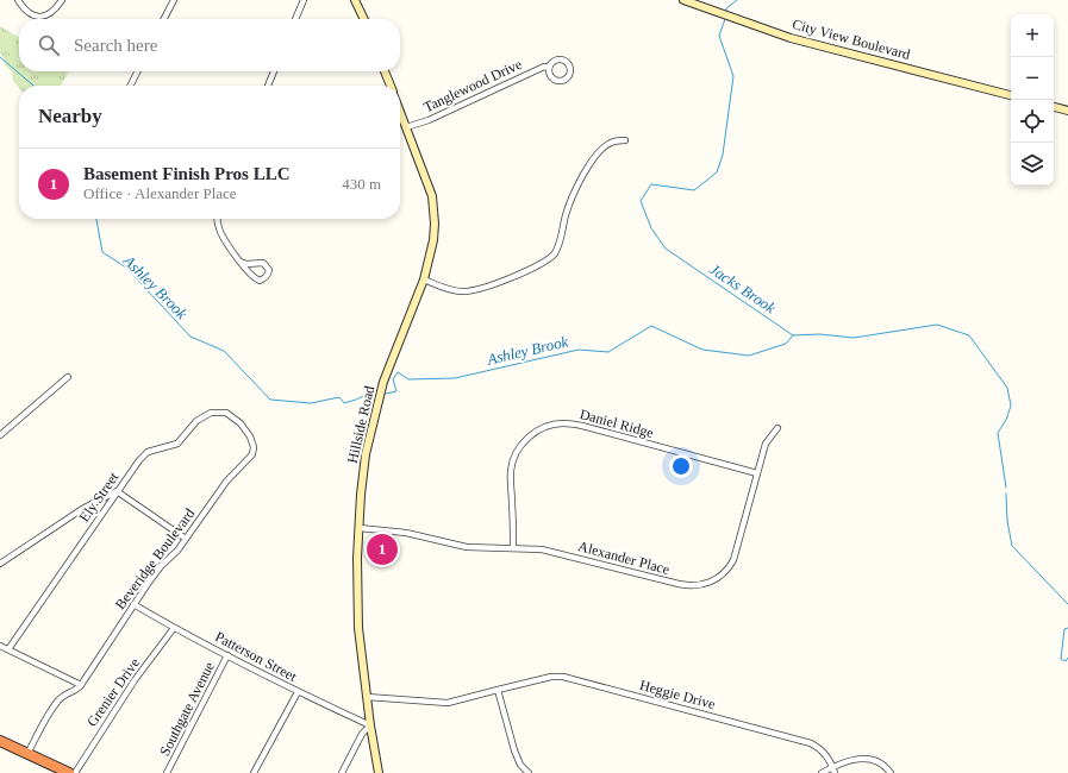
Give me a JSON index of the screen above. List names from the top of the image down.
{
  "streets": {
    "street": [
      "City View Boulevard",
      "Tanglewood Drive",
      "Daniel Ridge",
      "Hillside Road",
      "Ely Street",
      "Alexander Place",
      "Beveridge Boulevard",
      "Patterson Street",
      "Grenier Drive",
      "Heggie Drive",
      "Southgate Avenue"
    ]
  },
  "crossings": [
    ["Tanglewood Drive", "Hillside Road"],
    ["Daniel Ridge", "Alexander Place"],
    ["Hillside Road", "Alexander Place"],
    ["Hillside Road", "Patterson Street"],
    ["Hillside Road", "Heggie Drive"],
    ["Ely Street", "Beveridge Boulevard"],
    ["Beveridge Boulevard", "Patterson Street"],
    ["Patterson Street", "Grenier Drive"],
    ["Patterson Street", "Southgate Avenue"]
  ],
  "water": ["Ashley Brook", "Jacks Brook"],
  "page": {
    "map_buttons": ["+", "−"],
    "search": "Search here",
    "heading": "Nearby",
    "list": [
      {
        "mark": "1",
        "name": "Basement Finish Pros LLC",
        "note": "Office · Alexander Place",
        "value": "430 m"
      }
    ],
    "pins": "1"
  }
}
